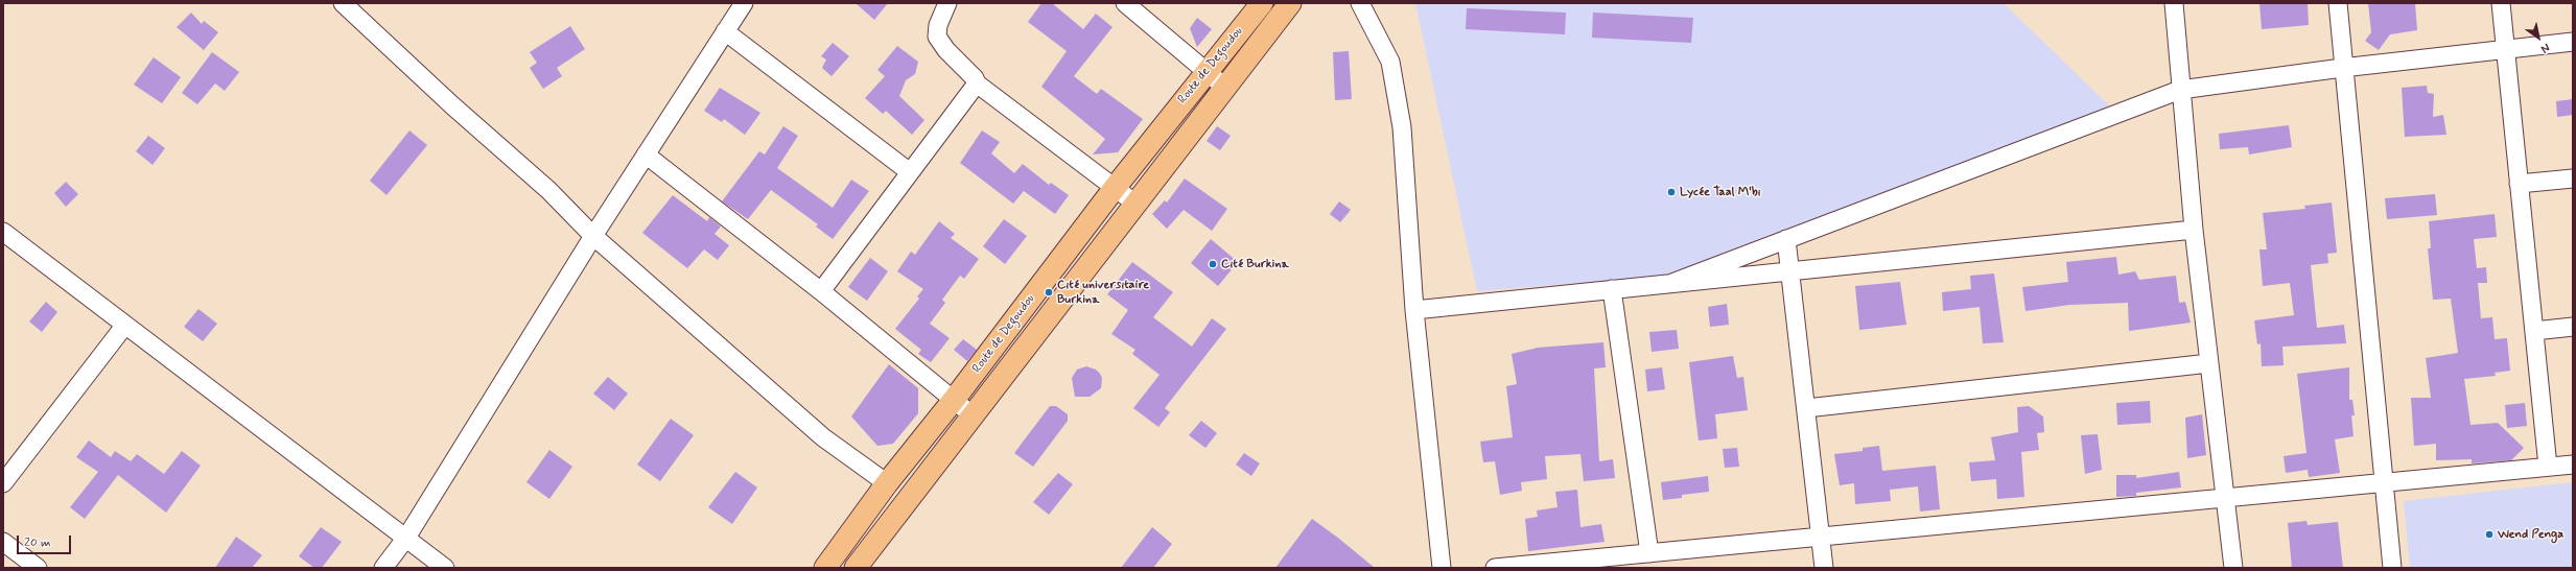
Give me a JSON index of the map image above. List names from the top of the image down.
{
  "streets": {
    "main road": ["Route de Degoudou"]
  },
  "places": [
    "Lycée Taal M'bi",
    "Cité Burkina",
    "Cité universitaire Burkina",
    "Wend Penga"
  ],
  "scale_bar": "20 m",
  "north": "bottom right"
}
